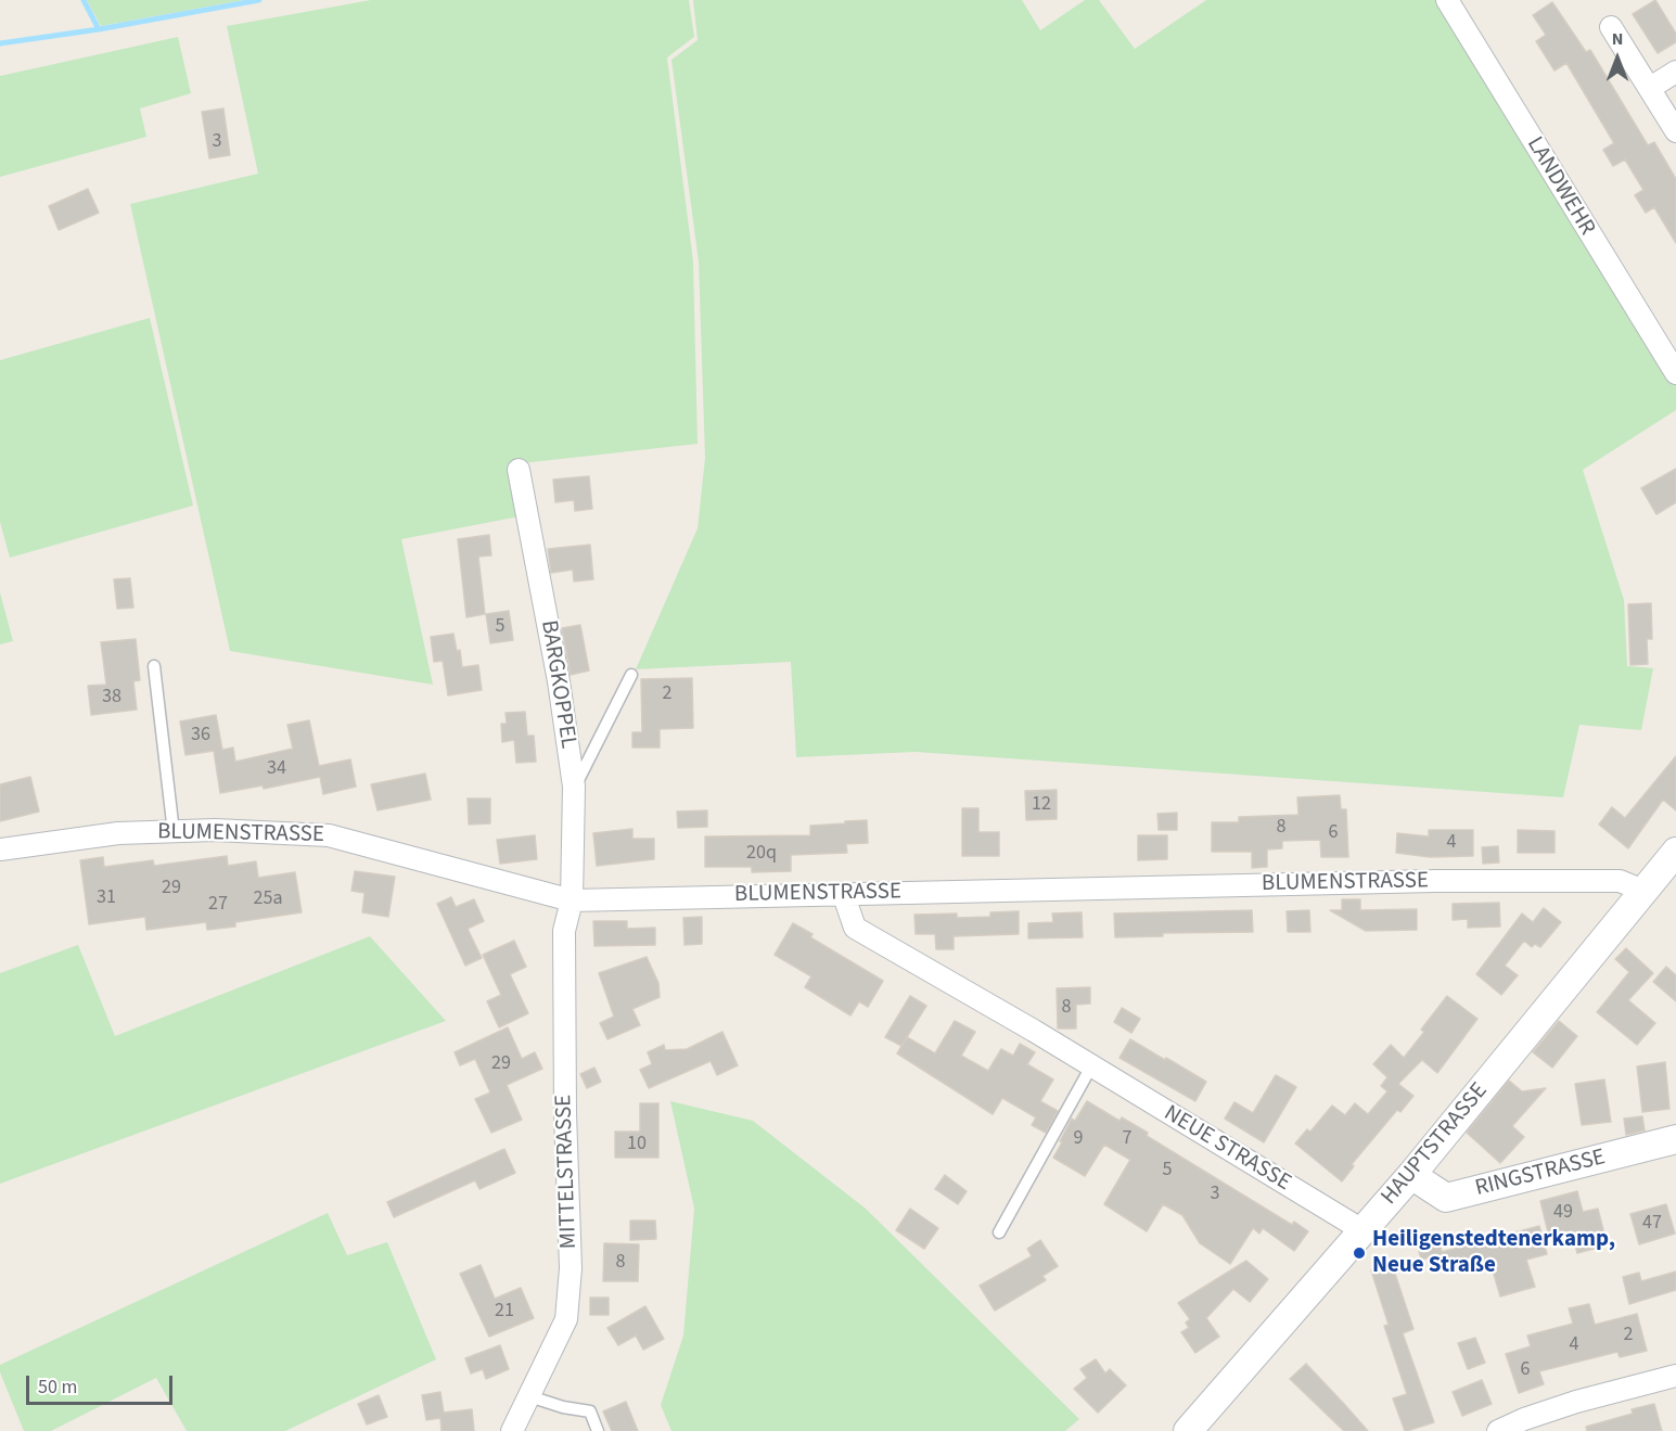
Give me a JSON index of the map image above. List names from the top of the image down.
{
  "streets": {
    "street": [
      "LANDWEHR",
      "BARGKOPPEL",
      "BLUMENSTRASSE",
      "HAUPTSTRASSE",
      "NEUE STRASSE",
      "MITTELSTRASSE",
      "RINGSTRASSE"
    ]
  },
  "crossings": [
    ["BARGKOPPEL", "BLUMENSTRASSE"],
    ["BARGKOPPEL", "MITTELSTRASSE"],
    ["BLUMENSTRASSE", "HAUPTSTRASSE"],
    ["BLUMENSTRASSE", "NEUE STRASSE"],
    ["BLUMENSTRASSE", "MITTELSTRASSE"],
    ["HAUPTSTRASSE", "NEUE STRASSE"],
    ["HAUPTSTRASSE", "RINGSTRASSE"]
  ],
  "places": ["Heiligenstedtenerkamp, Neue Straße"],
  "house_numbers": [
    "3",
    "5",
    "2",
    "38",
    "36",
    "34",
    "12",
    "8",
    "6",
    "4",
    "20q",
    "29",
    "31",
    "25a",
    "27",
    "8",
    "29",
    "9",
    "7",
    "10",
    "5",
    "3",
    "49",
    "47",
    "8",
    "21",
    "2",
    "4",
    "6"
  ],
  "scale_bar": "50 m",
  "north": "top"
}
